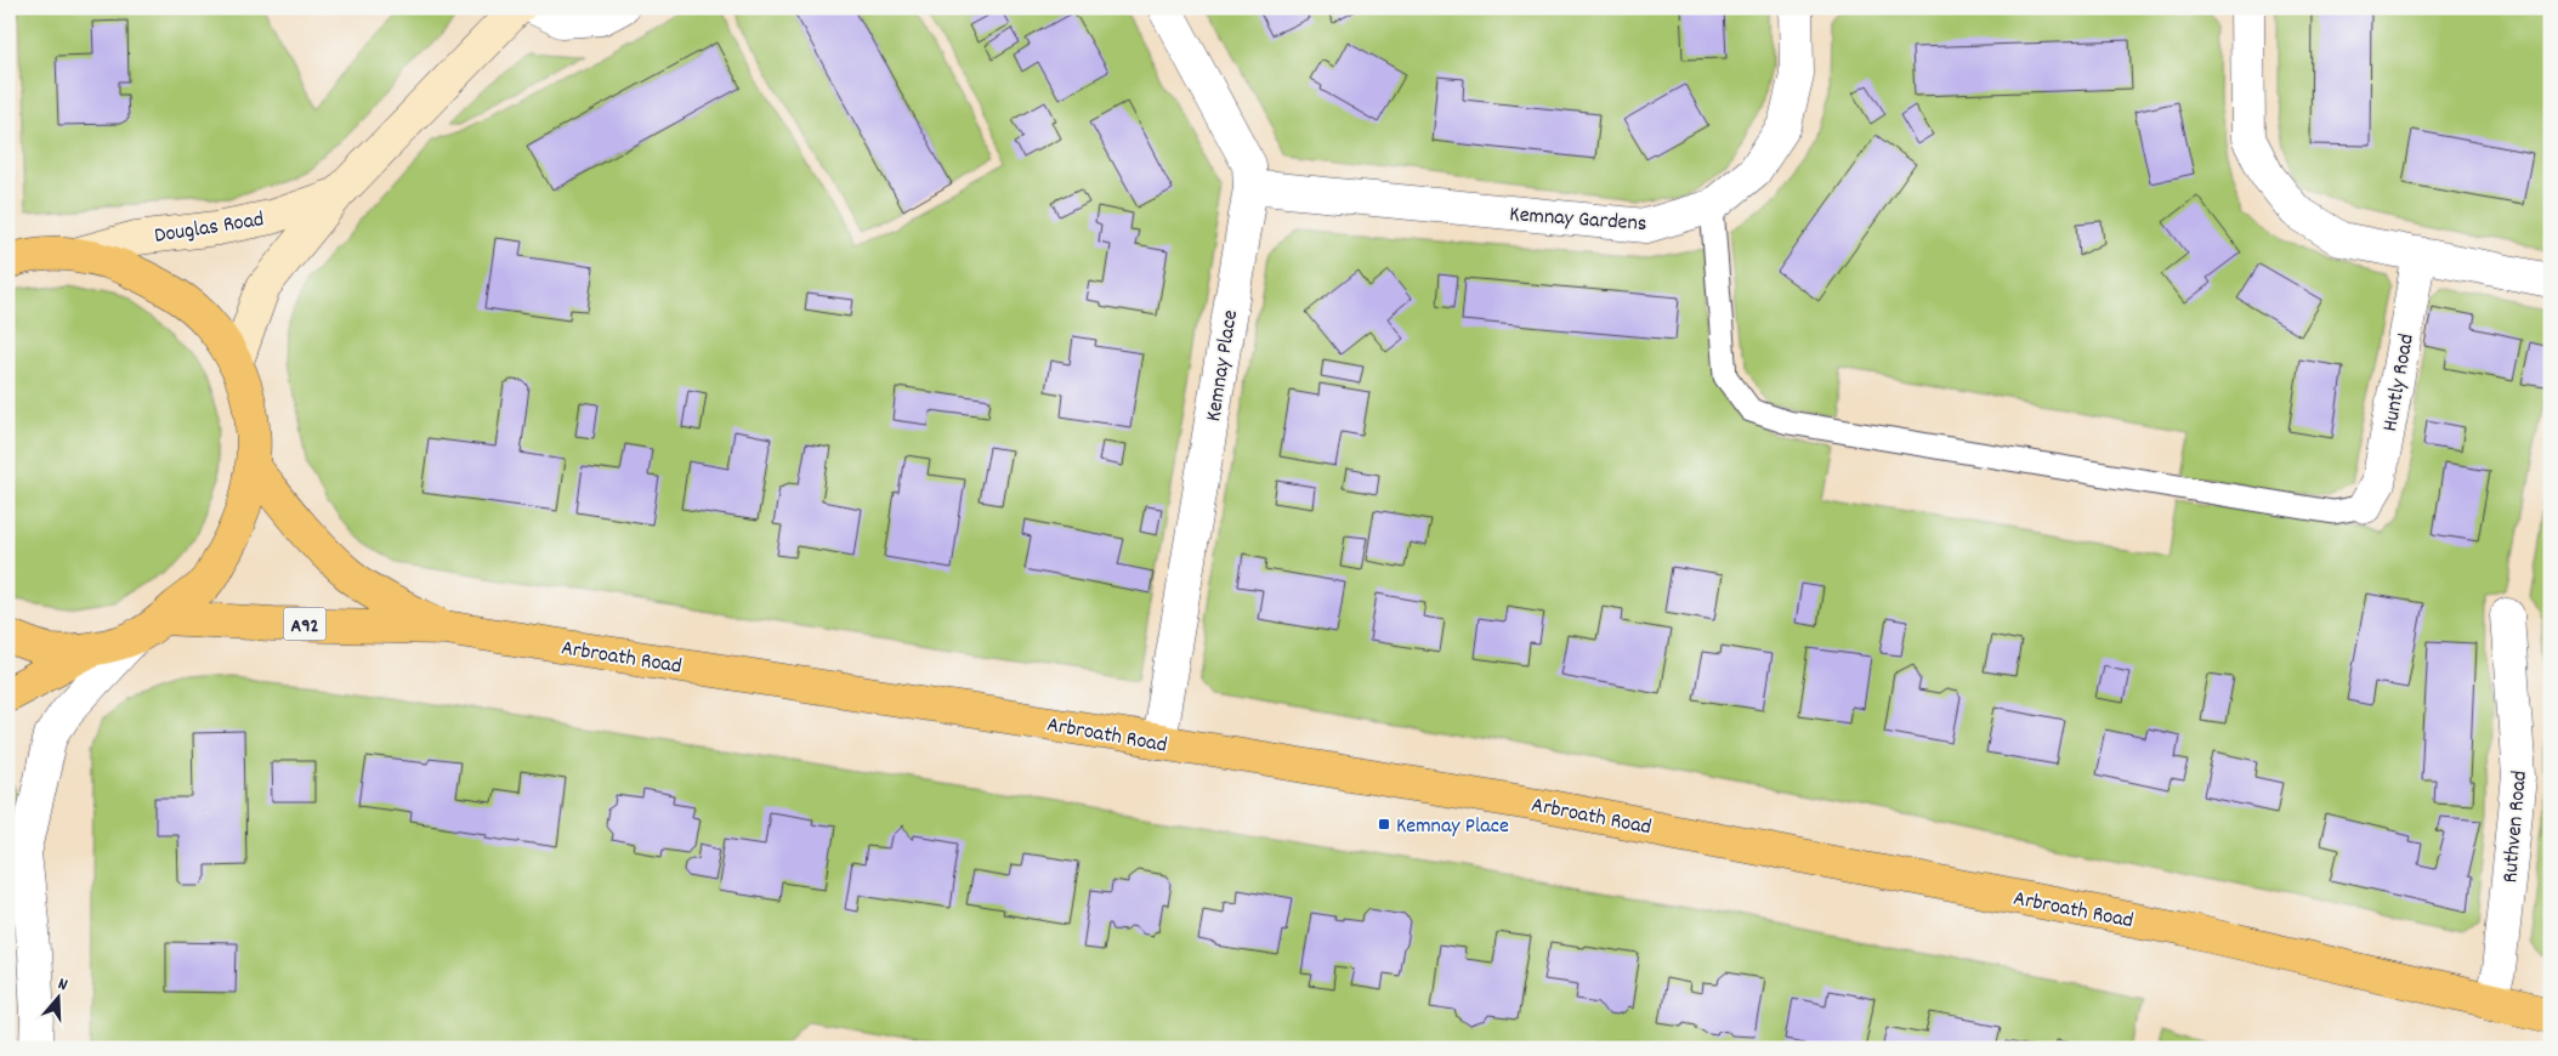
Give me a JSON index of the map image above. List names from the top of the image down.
{
  "streets": {
    "main road": ["Douglas Road", "A92", "Arbroath Road"],
    "street": [
      "Kemnay Gardens",
      "Kemnay Place",
      "Huntly Road",
      "Ruthven Road"
    ]
  },
  "crossings": [
    ["Kemnay Gardens", "Kemnay Place"],
    ["Kemnay Place", "Arbroath Road"],
    ["Arbroath Road", "Ruthven Road"]
  ],
  "places": {
    "transit": ["Kemnay Place"]
  },
  "north": "top"
}
